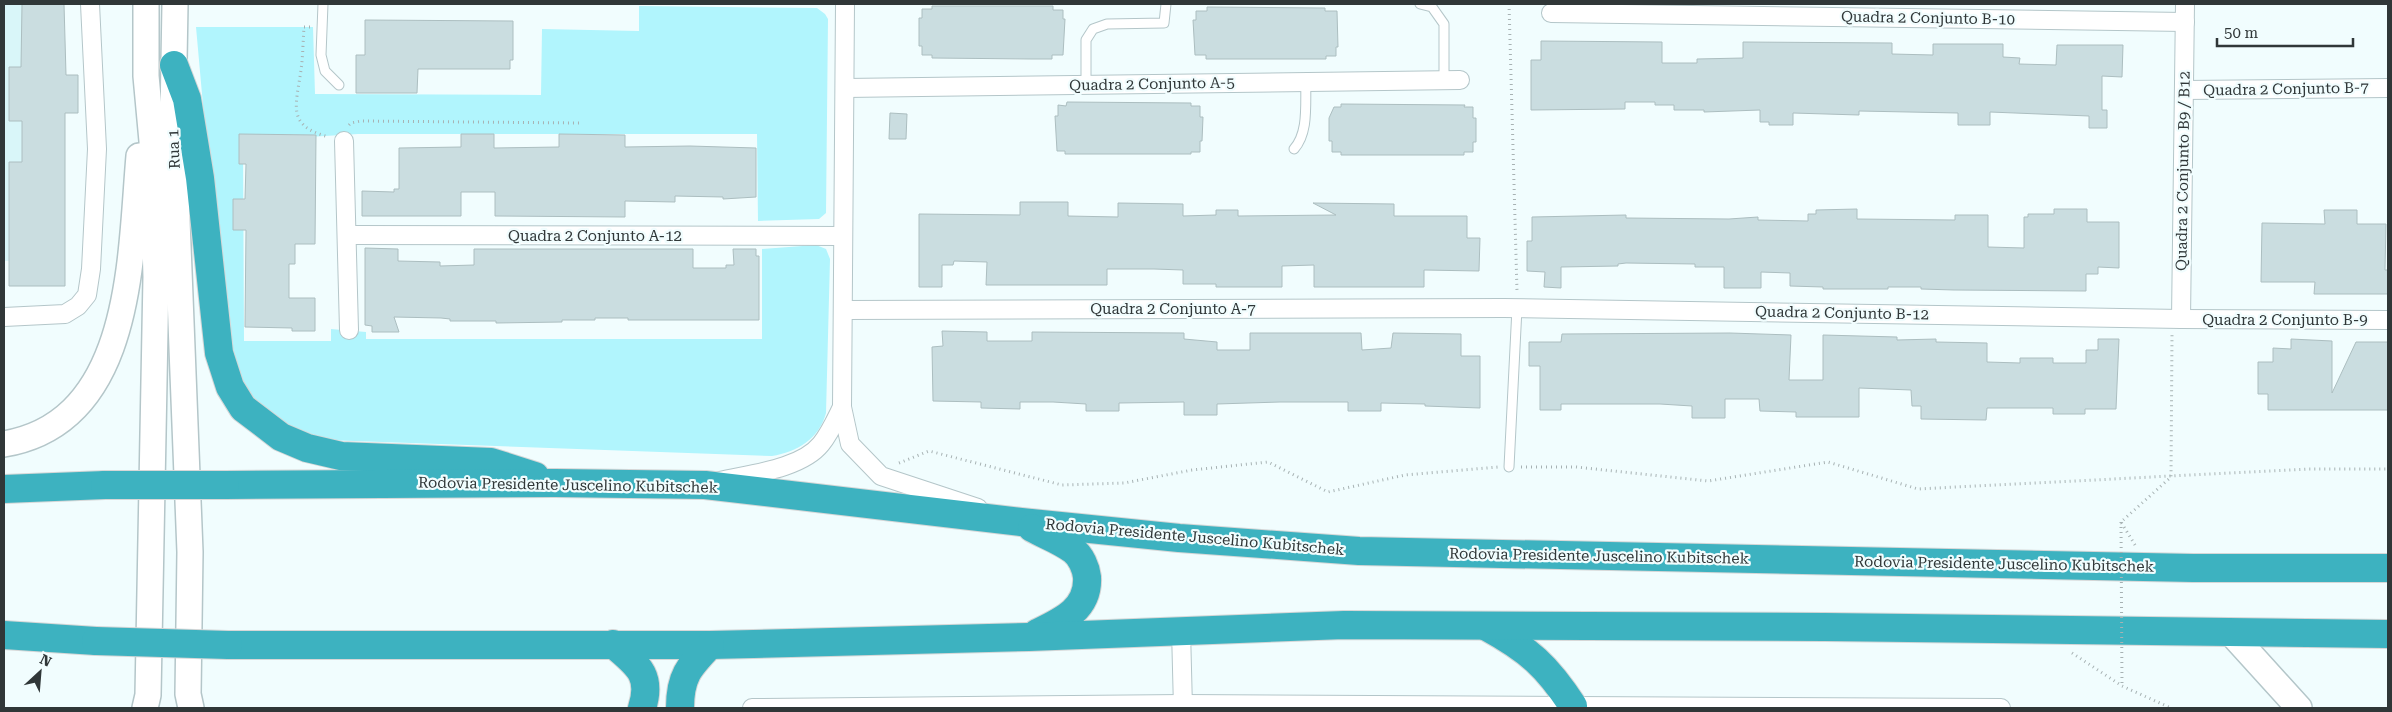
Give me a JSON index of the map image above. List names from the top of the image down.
{
  "streets": {
    "highway": ["Rodovia Presidente Juscelino Kubitschek"],
    "main road": ["Rua 1"],
    "street": [
      "Quadra 2 Conjunto B-10",
      "Quadra 2 Conjunto A-5",
      "Quadra 2 Conjunto B-7",
      "Quadra 2 Conjunto B9 / B12",
      "Quadra 2 Conjunto A-12",
      "Quadra 2 Conjunto A-7",
      "Quadra 2 Conjunto B-12",
      "Quadra 2 Conjunto B-9"
    ]
  },
  "crossings": [
    ["Quadra 2 Conjunto B-10", "Quadra 2 Conjunto B9 / B12"],
    ["Quadra 2 Conjunto B-7", "Quadra 2 Conjunto B9 / B12"],
    ["Quadra 2 Conjunto B9 / B12", "Quadra 2 Conjunto B-12"],
    ["Quadra 2 Conjunto B9 / B12", "Quadra 2 Conjunto B-9"],
    ["Quadra 2 Conjunto A-7", "Quadra 2 Conjunto B-12"],
    ["Quadra 2 Conjunto B-12", "Quadra 2 Conjunto B-9"]
  ],
  "scale_bar": "50 m",
  "north": "top right"
}
